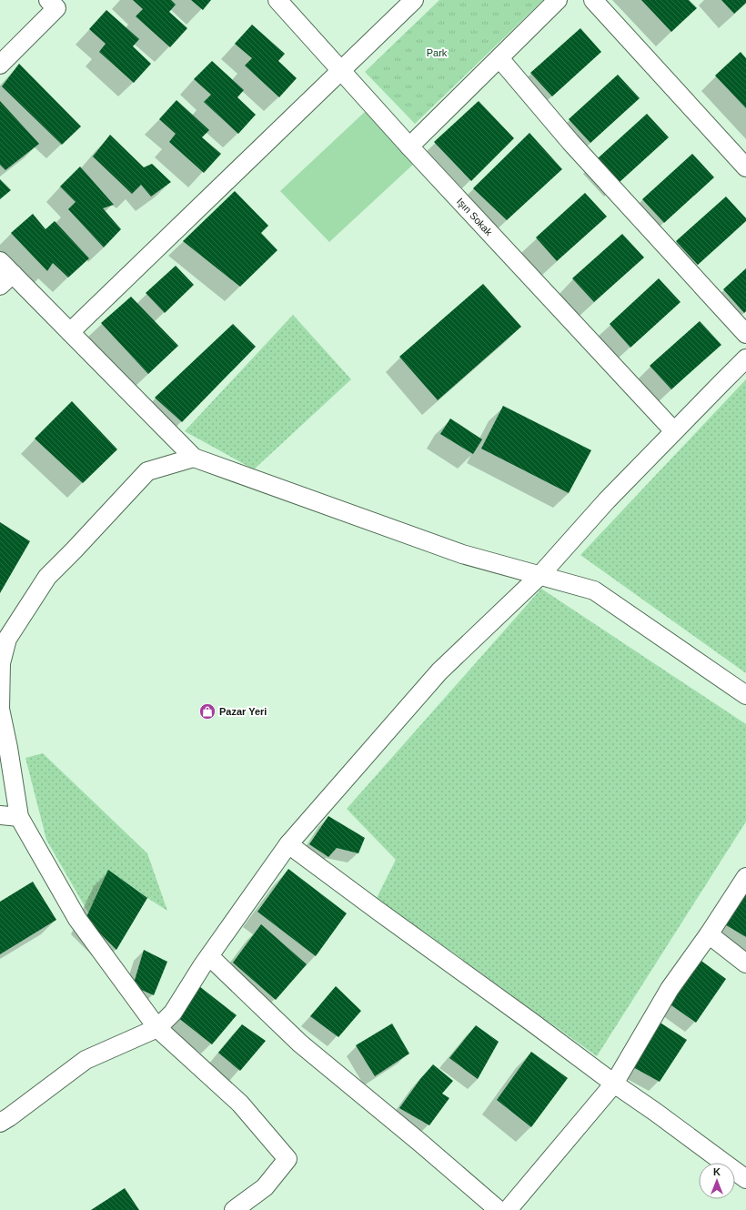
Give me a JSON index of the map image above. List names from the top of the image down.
{
  "streets": {
    "street": ["Işın Sokak"]
  },
  "parks": ["Park"],
  "places": {
    "shop": ["Pazar Yeri"]
  },
  "north": "top"
}
